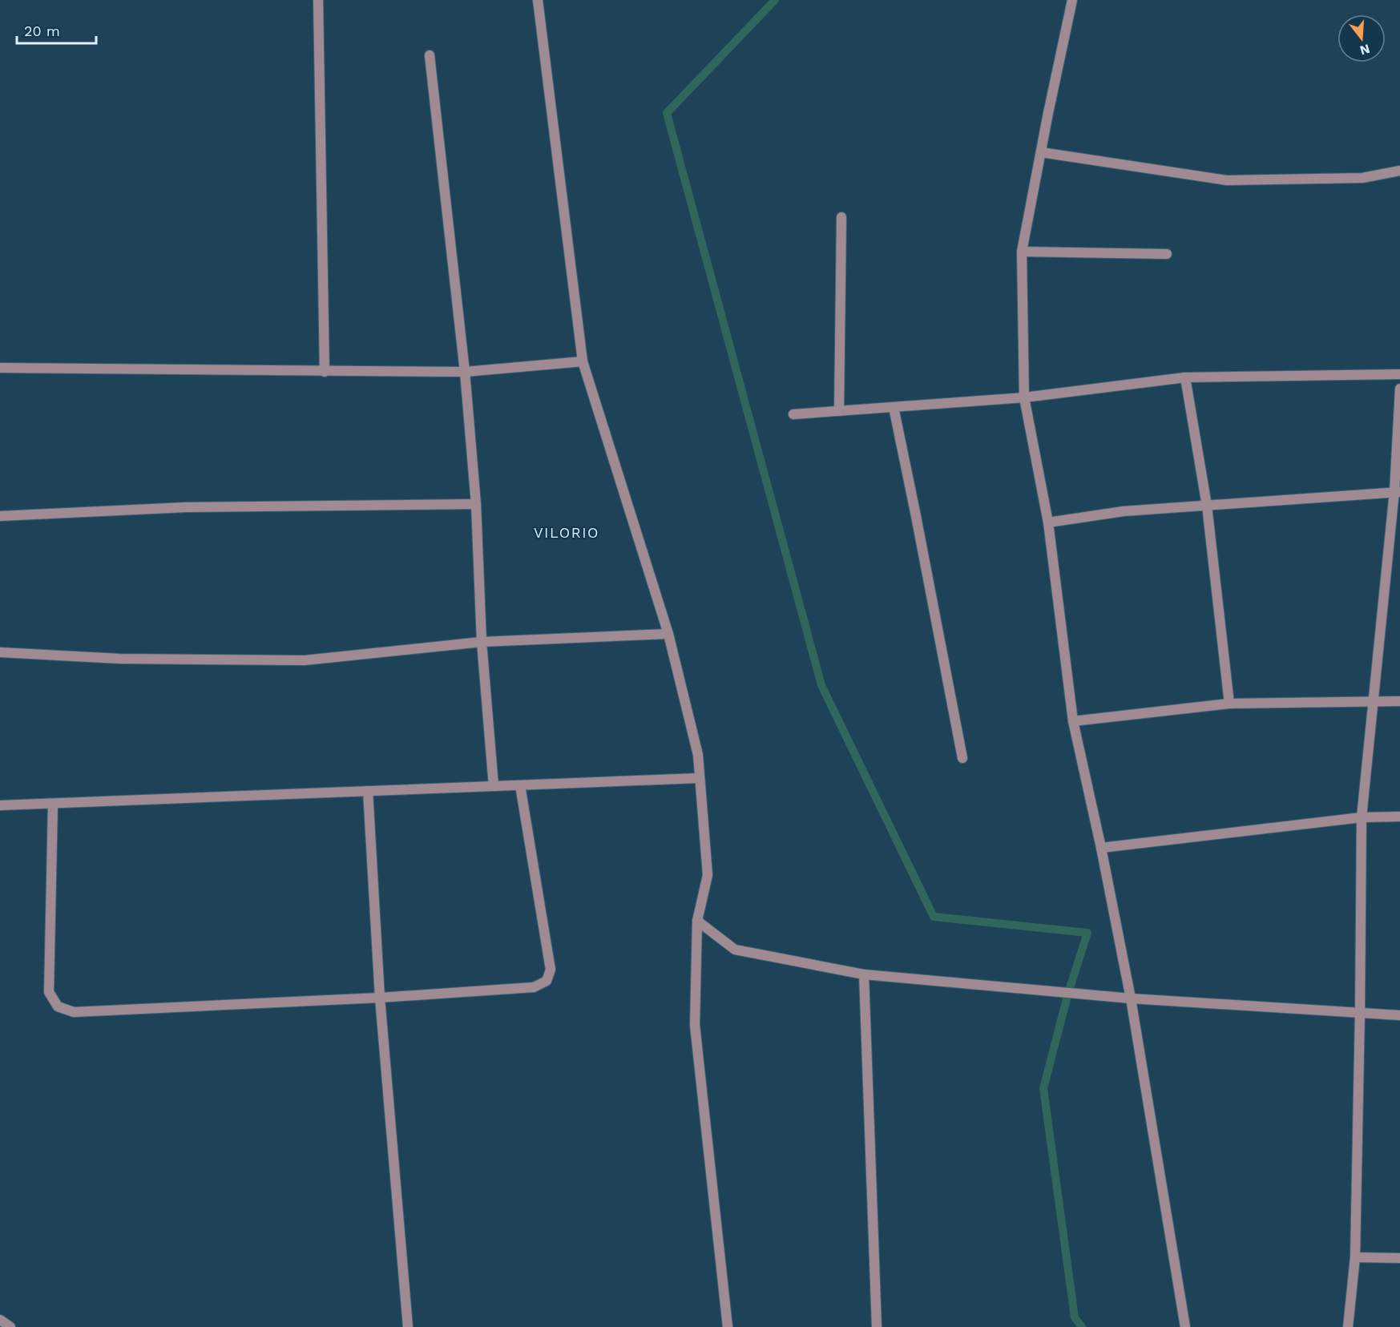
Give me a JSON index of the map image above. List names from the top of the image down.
{
  "districts": ["VILORIO"],
  "scale_bar": "20 m",
  "north": "bottom"
}
